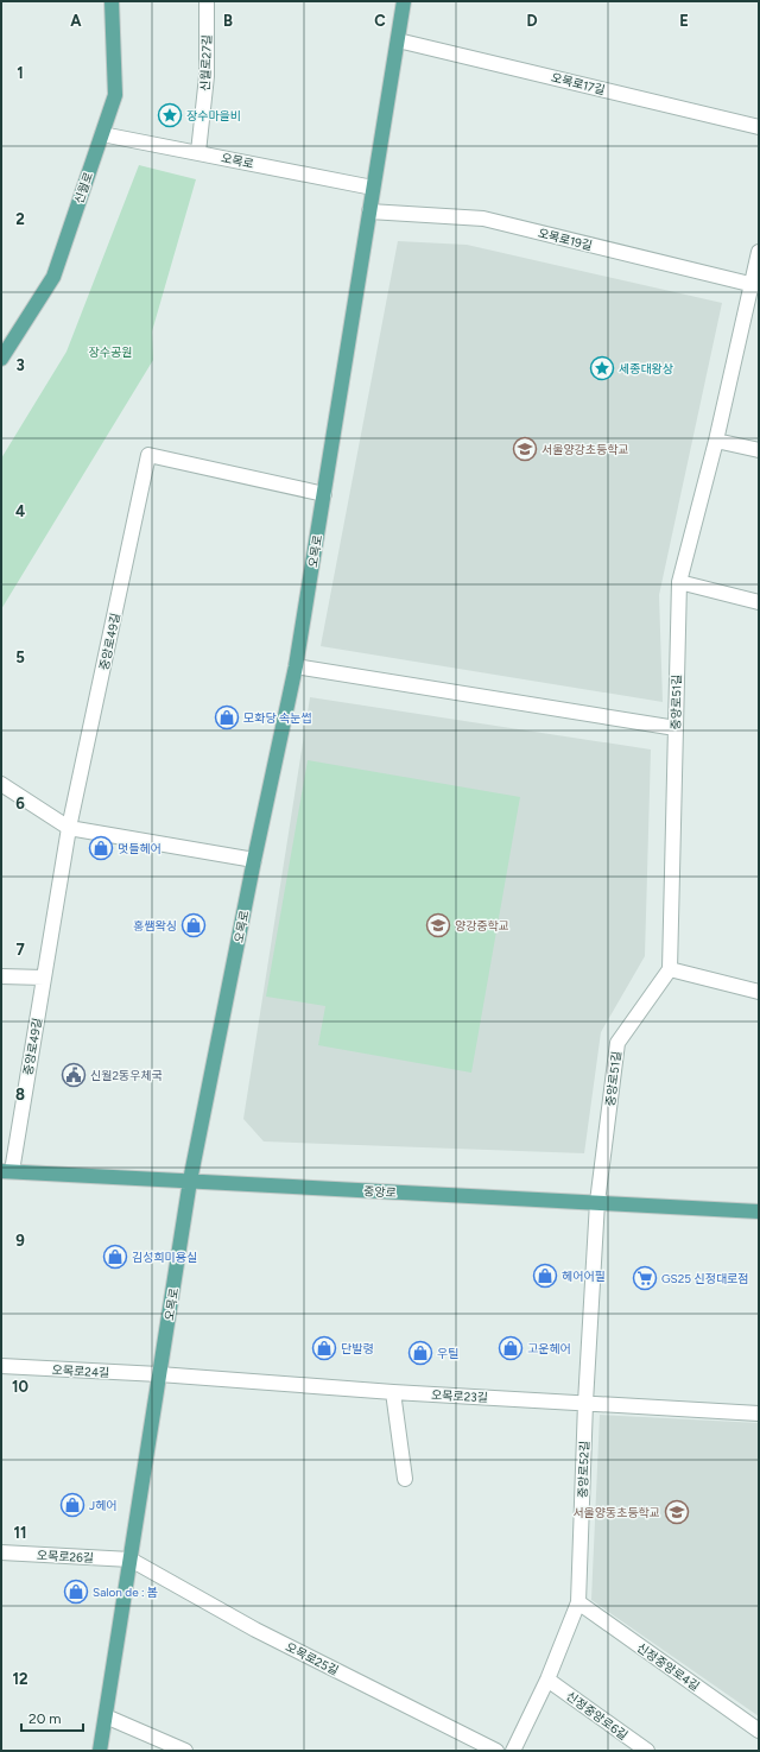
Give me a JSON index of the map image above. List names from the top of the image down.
{
  "streets": {
    "main road": ["오목로", "신월로", "중앙로"],
    "street": [
      "신월로27길",
      "오목로17길",
      "오목로19길",
      "중앙로49길",
      "중앙로51길",
      "오목로24길",
      "오목로23길",
      "중앙로52길",
      "오목로26길",
      "오목로25길",
      "신정중앙로4길",
      "신정중앙로6길"
    ]
  },
  "crossings": [
    ["신월로27길", "오목로"],
    ["오목로17길", "오목로"],
    ["오목로", "신월로"],
    ["오목로", "오목로19길"],
    ["오목로", "중앙로49길"],
    ["오목로", "중앙로"],
    ["오목로", "오목로24길"],
    ["오목로", "오목로23길"],
    ["오목로", "오목로26길"],
    ["오목로", "오목로25길"],
    ["오목로19길", "중앙로51길"],
    ["중앙로49길", "중앙로"],
    ["중앙로51길", "중앙로"],
    ["중앙로51길", "중앙로52길"],
    ["중앙로", "중앙로52길"],
    ["오목로24길", "오목로23길"],
    ["오목로23길", "중앙로52길"],
    ["중앙로52길", "신정중앙로4길"],
    ["중앙로52길", "신정중앙로6길"],
    ["오목로26길", "오목로25길"]
  ],
  "parks": ["장수공원"],
  "places": {
    "place": ["장수마을비", "세종대왕상"],
    "school or university": ["서울양강초등학교", "양강중학교", "서울양동초등학교"],
    "shop": [
      "모화당 속눈썹",
      "멋들헤어",
      "홍쌤왁싱",
      "김성희미용실",
      "헤어어필",
      "단발령",
      "고운헤어",
      "우틸",
      "J헤어",
      "Salon de : 봄"
    ],
    "public building": ["신월2동우체국"],
    "supermarket": ["GS25 신정대로점"]
  },
  "scale_bar": "20 m",
  "grid": {
    "columns": [
      "A",
      "B",
      "C",
      "D",
      "E"
    ],
    "rows": [
      "1",
      "2",
      "3",
      "4",
      "5",
      "6",
      "7",
      "8",
      "9",
      "10",
      "11",
      "12"
    ]
  }
}
